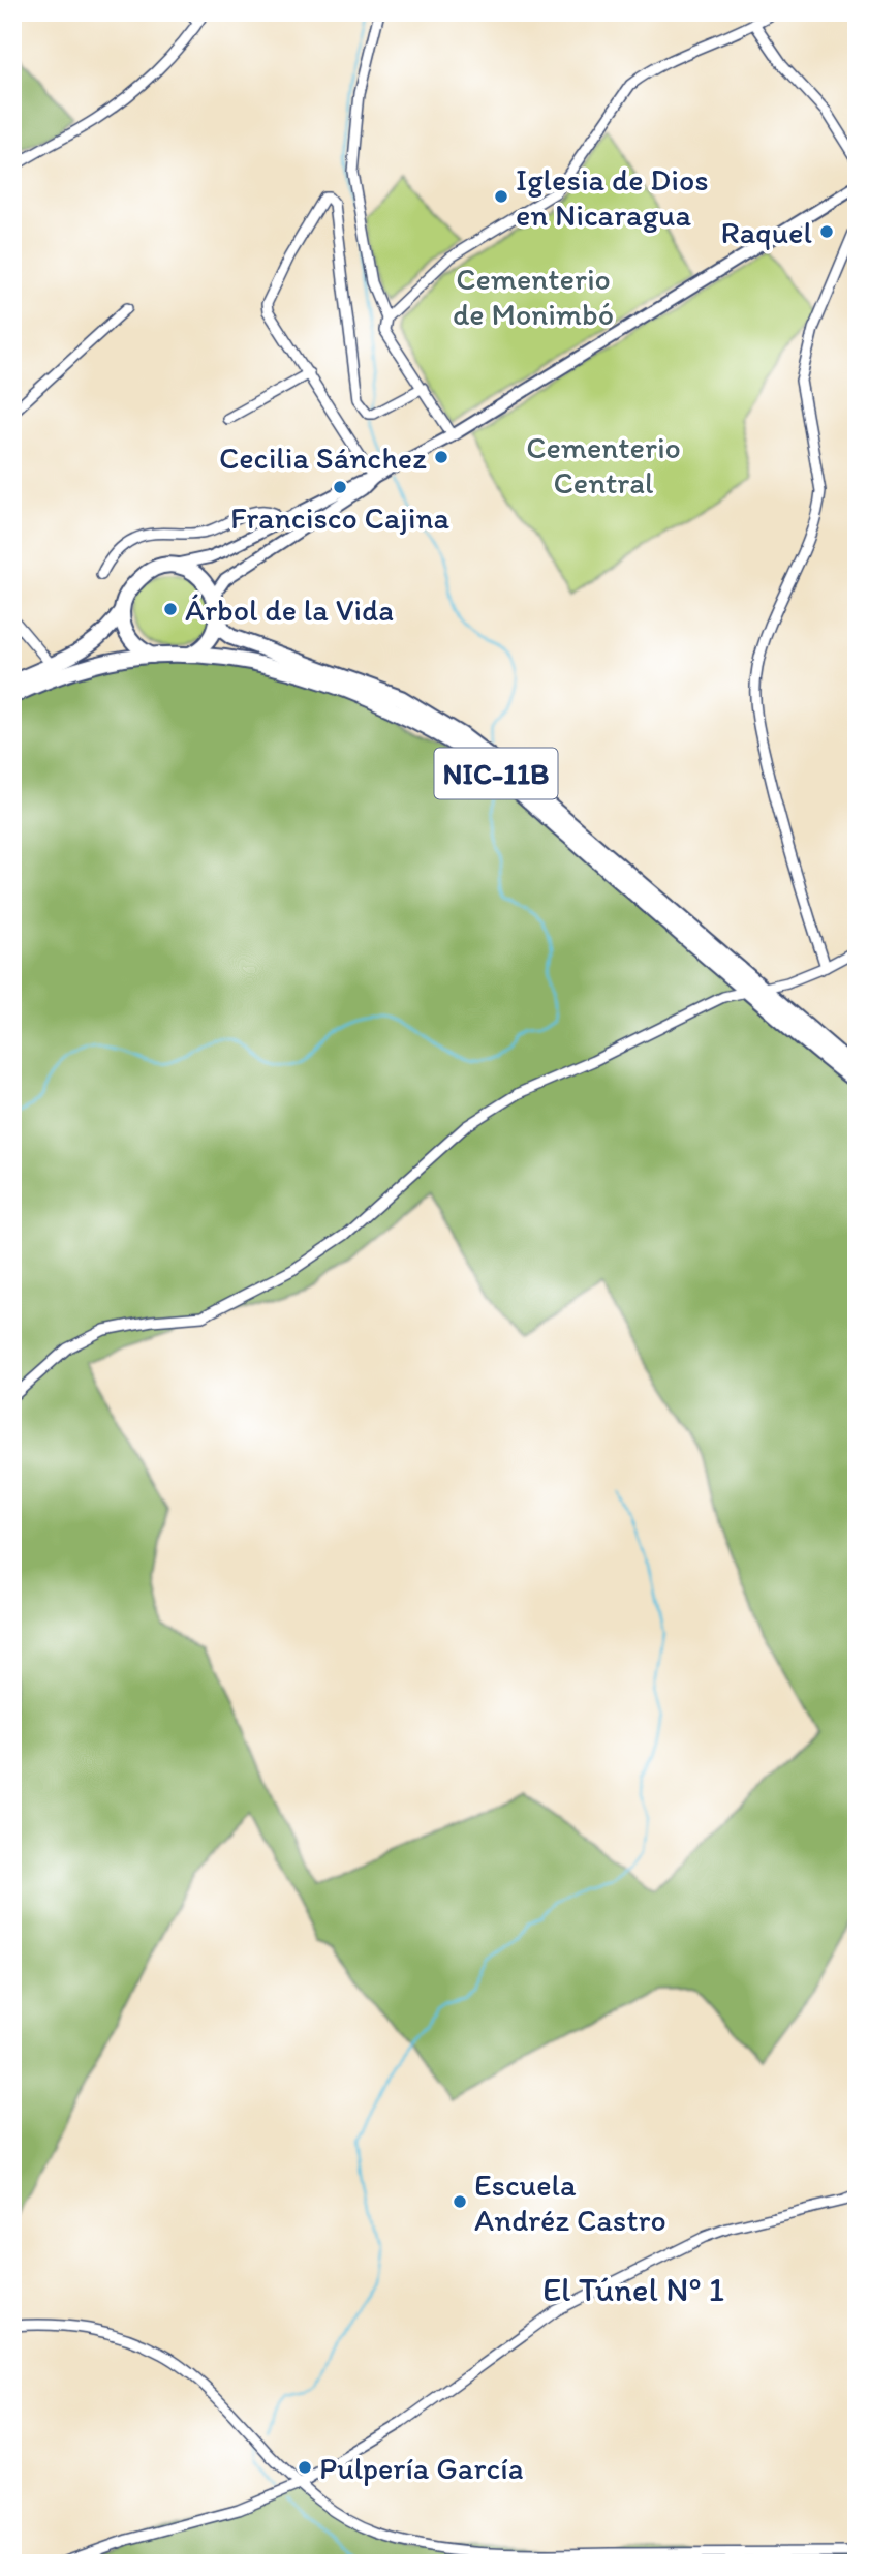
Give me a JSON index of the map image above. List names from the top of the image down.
{
  "streets": {
    "highway": ["NIC-11B"]
  },
  "districts": ["El Túnel Nº 1"],
  "parks": ["Cementerio de Monimbó", "Cementerio Central"],
  "places": [
    "Iglesia de Dios en Nicaragua",
    "Raquel",
    "Cecilia Sánchez",
    "Francisco Cajina",
    "Árbol de la Vida",
    "Escuela Andréz Castro",
    "Pulpería García"
  ]
}
